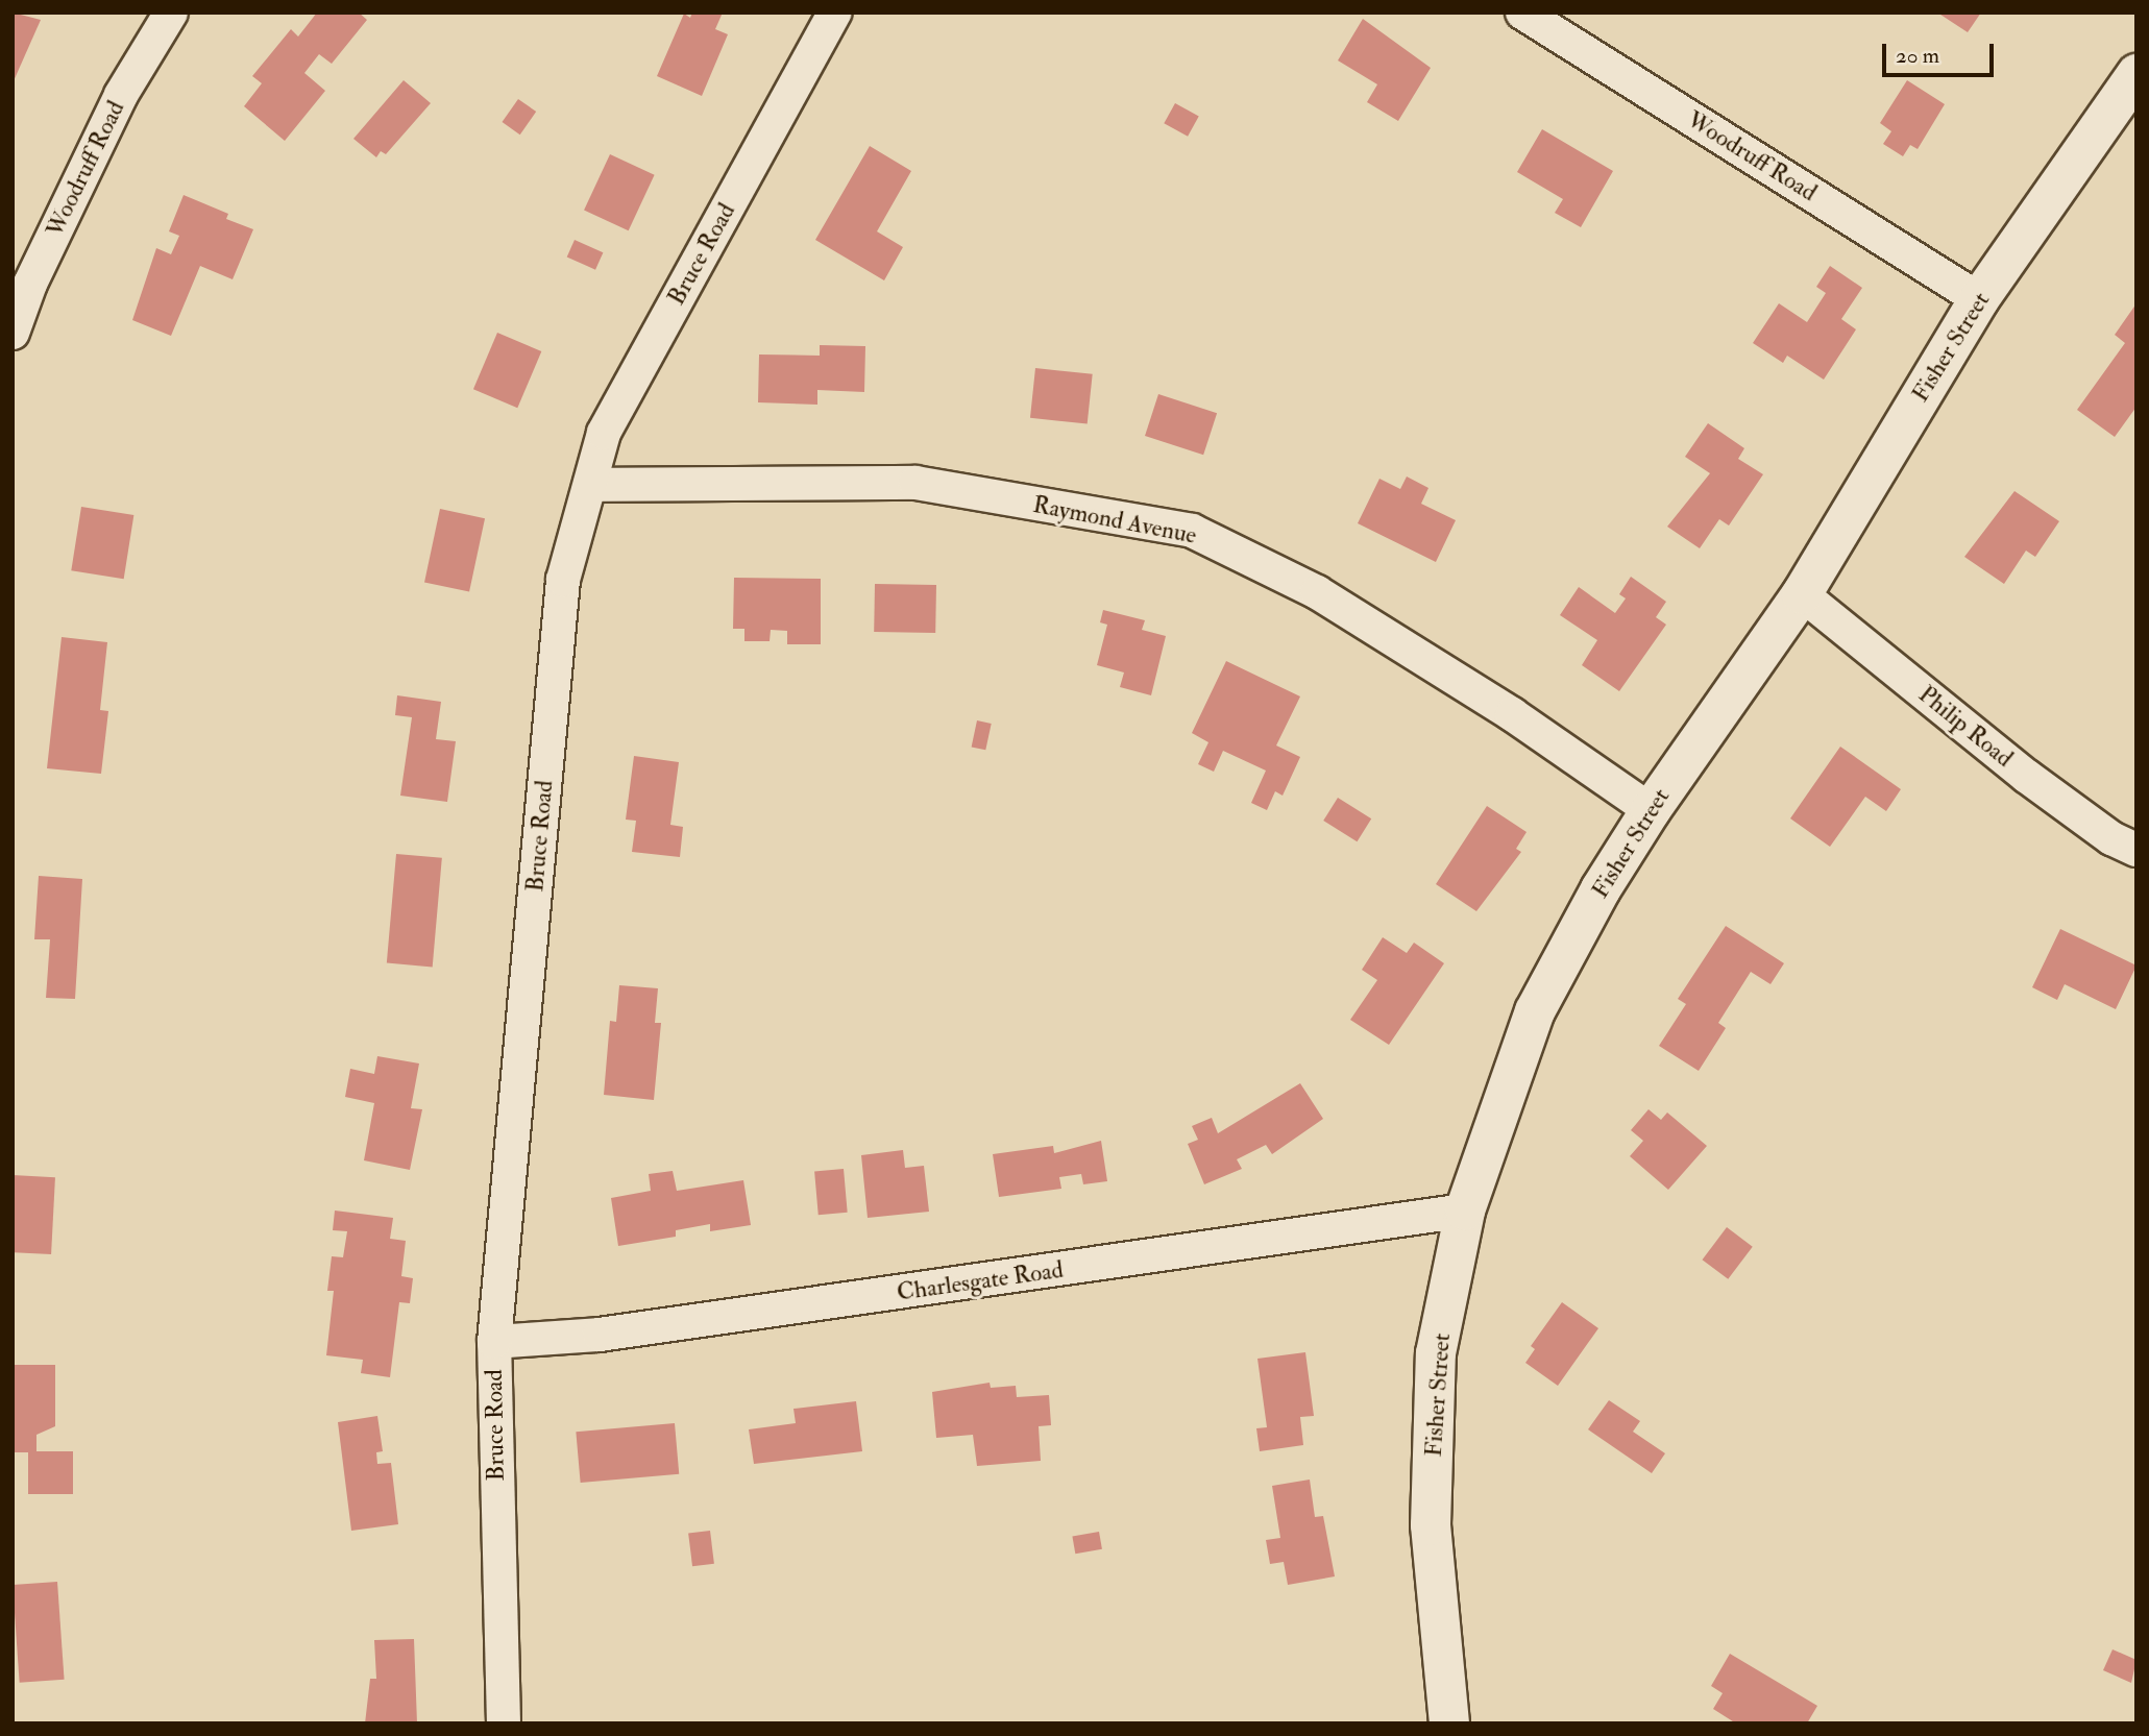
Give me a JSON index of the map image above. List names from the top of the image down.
{
  "streets": {
    "main road": ["Fisher Street"],
    "street": [
      "Woodruff Road",
      "Bruce Road",
      "Raymond Avenue",
      "Philip Road",
      "Charlesgate Road"
    ]
  },
  "crossings": [
    ["Woodruff Road", "Fisher Street"],
    ["Bruce Road", "Raymond Avenue"],
    ["Bruce Road", "Charlesgate Road"],
    ["Fisher Street", "Raymond Avenue"],
    ["Fisher Street", "Philip Road"],
    ["Fisher Street", "Charlesgate Road"]
  ],
  "scale_bar": "20 m"
}
